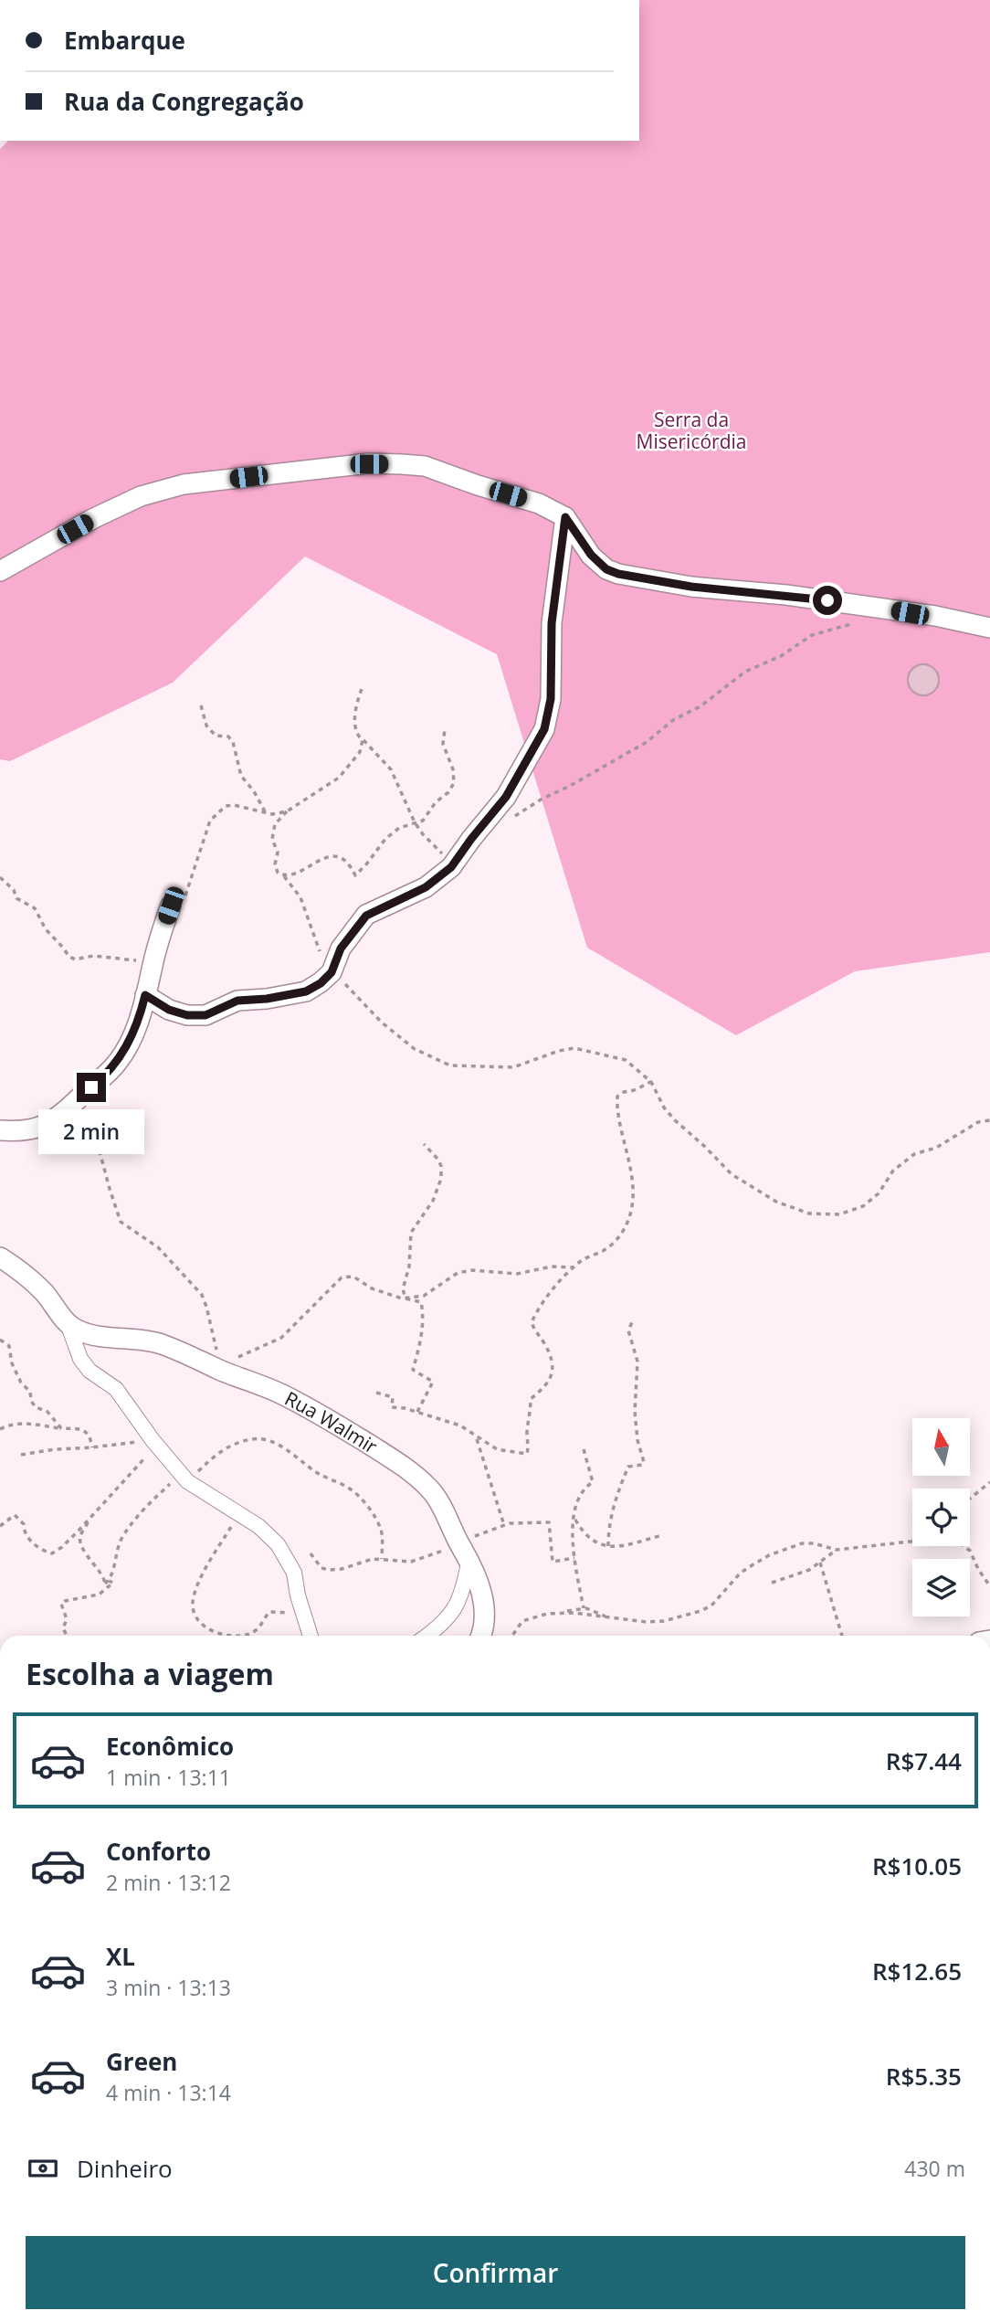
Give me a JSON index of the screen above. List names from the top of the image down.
{
  "streets": {
    "street": ["Rua Walmir"]
  },
  "parks": ["Serra da Misericórdia"],
  "north": "top",
  "page": {
    "banner": ["Embarque", "Rua da Congregação"],
    "bubble": "2 min",
    "heading": "Escolha a viagem",
    "list": [
      {
        "name": "Econômico",
        "note": "1 min · 13:11",
        "value": "R$7.44"
      },
      {
        "name": "Conforto",
        "note": "2 min · 13:12",
        "value": "R$10.05"
      },
      {
        "name": "XL",
        "note": "3 min · 13:13",
        "value": "R$12.65"
      },
      {
        "name": "Green",
        "note": "4 min · 13:14",
        "value": "R$5.35"
      }
    ],
    "pay": ["Dinheiro", "430 m"],
    "buttons": "Confirmar"
  }
}
